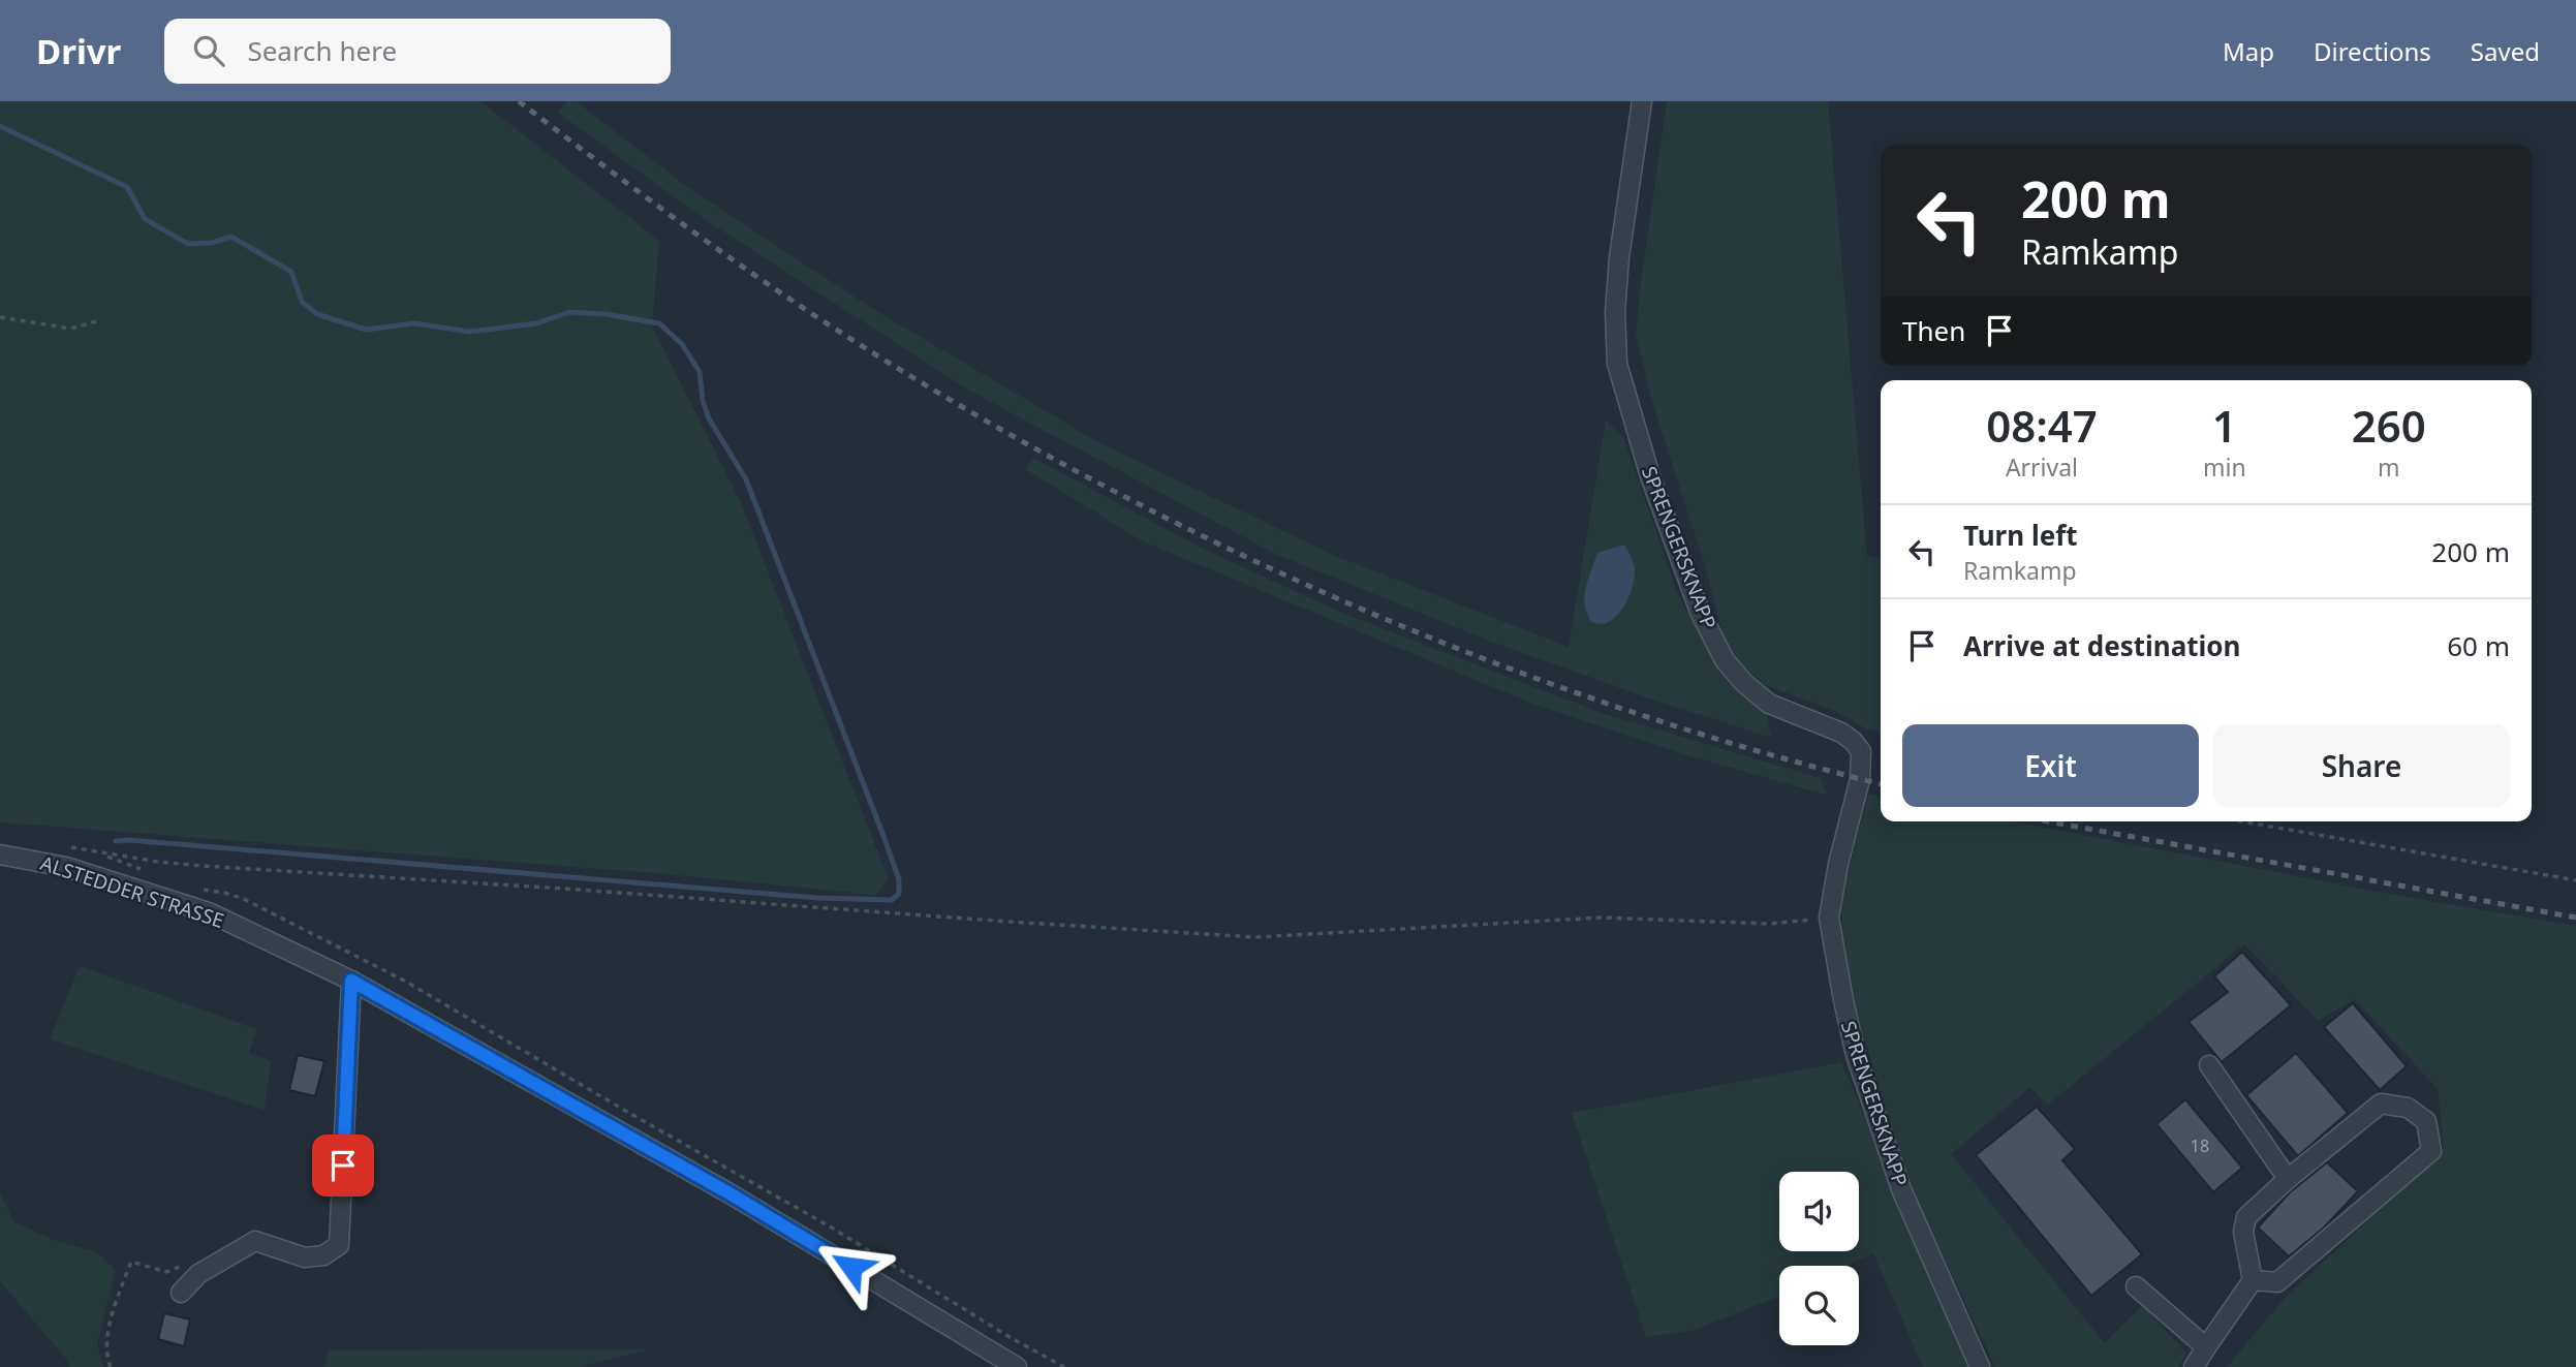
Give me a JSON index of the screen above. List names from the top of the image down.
{
  "streets": {
    "street": ["SPRENGERSKNAPP", "ALSTEDDER STRASSE"]
  },
  "house_numbers": ["18"],
  "page": {
    "header": "Drivr",
    "search": "Search here",
    "nav": ["Map", "Directions", "Saved"],
    "turn": ["200 m", "Ramkamp"],
    "then": "Then",
    "eta": [
      "08:47",
      "Arrival",
      "1",
      "min",
      "260",
      "m"
    ],
    "list": [
      {
        "name": "Turn left",
        "note": "Ramkamp",
        "value": "200 m"
      },
      {
        "name": "Arrive at destination",
        "value": "60 m"
      }
    ],
    "buttons": ["Exit", "Share"]
  }
}
